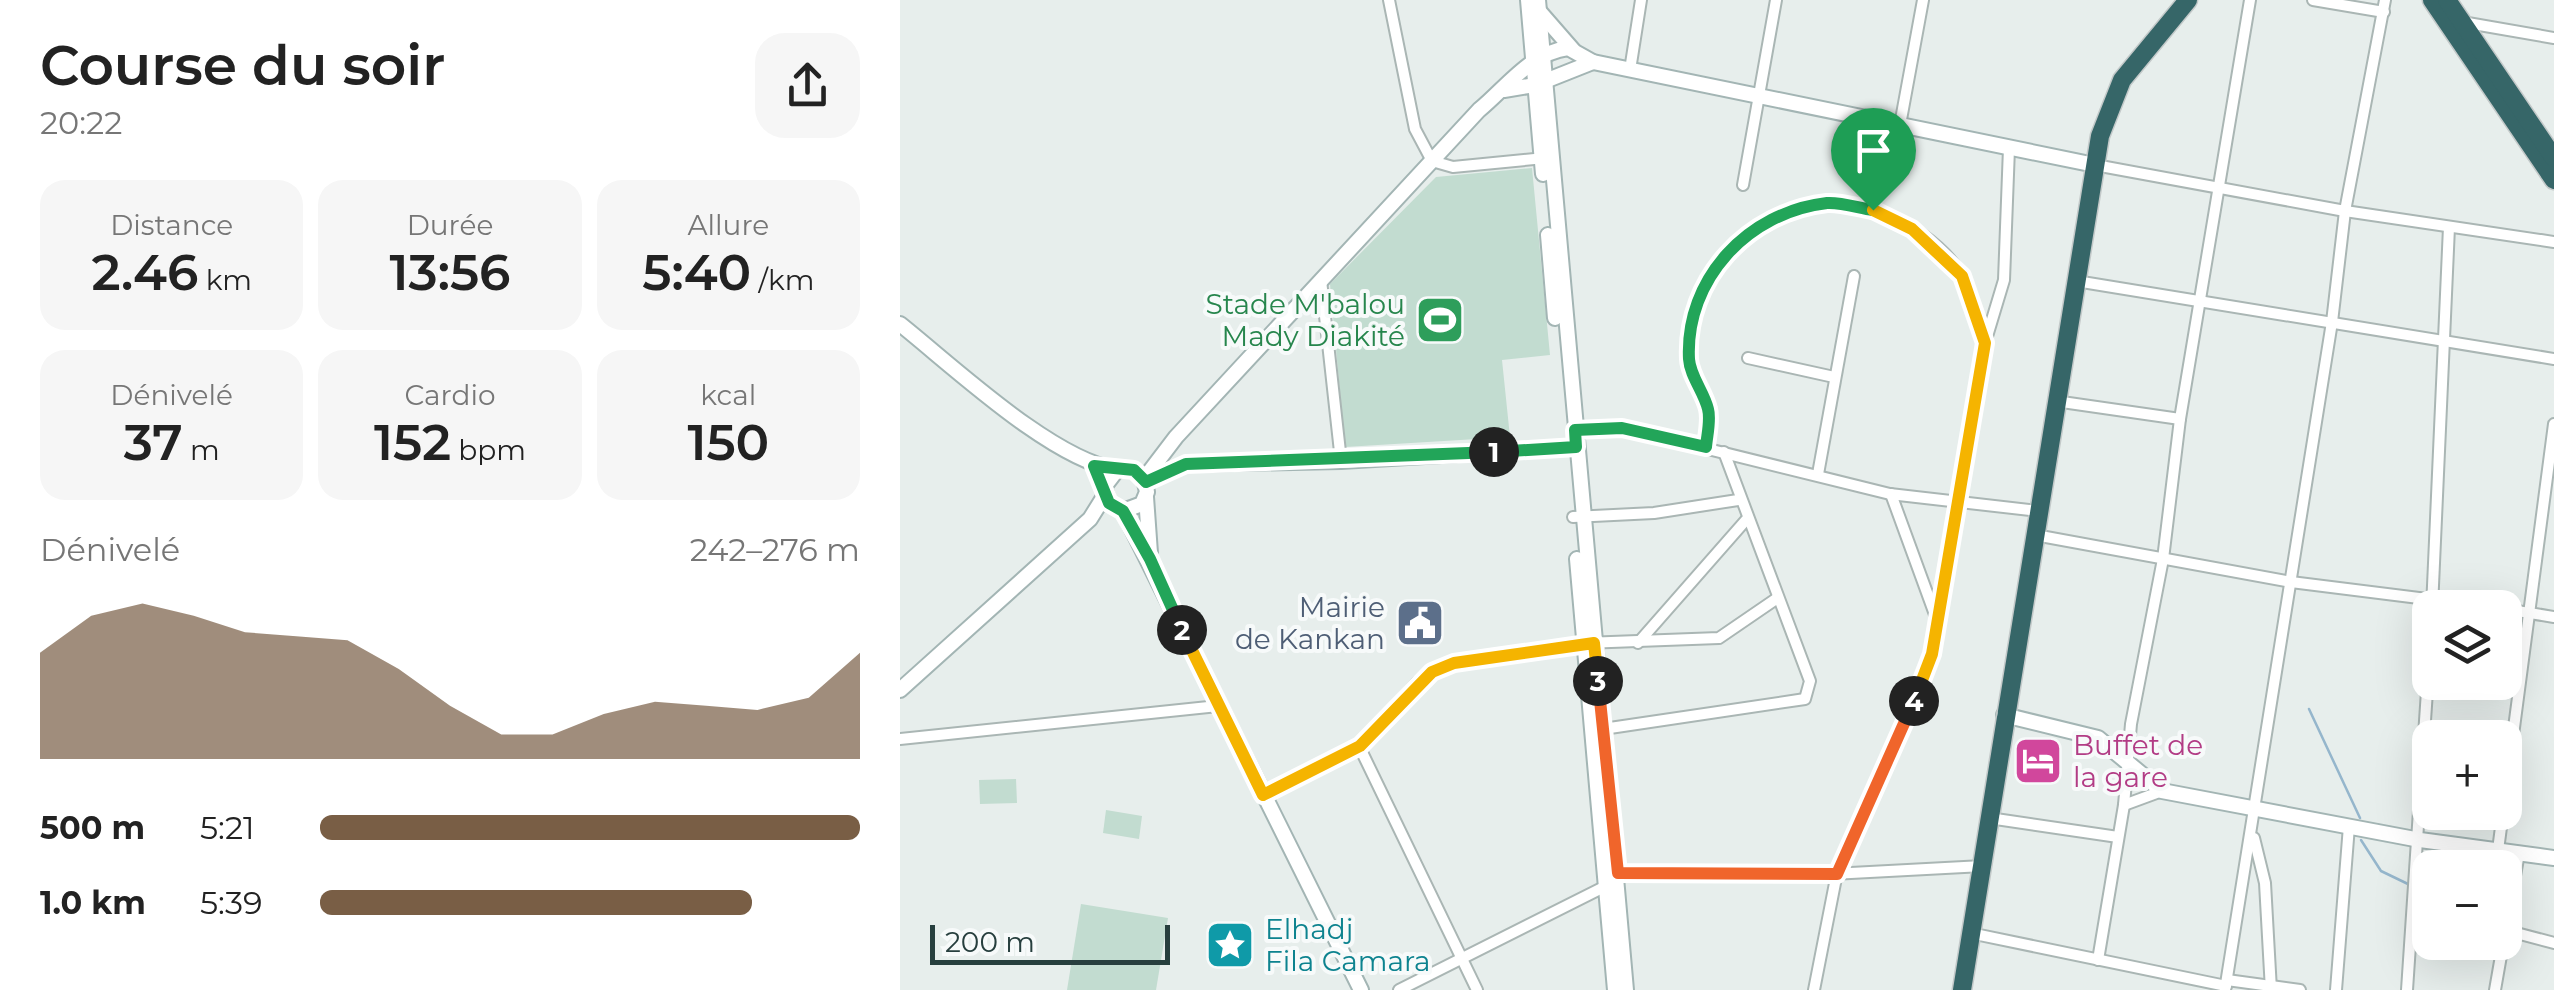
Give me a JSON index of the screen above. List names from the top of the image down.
{
  "places": {
    "sports": ["Stade M'balou Mady Diakité"],
    "public building": ["Mairie de Kankan"],
    "hotel": ["Buffet de la gare"],
    "place": ["Elhadj Fila Camara"]
  },
  "scale_bar": "200 m",
  "page": {
    "heading": ["Course du soir", "20:22"],
    "stats": [
      ["Distance", "2.46 km"],
      ["Durée", "13:56"],
      ["Allure", "5:40 /km"],
      ["Dénivelé", "37 m"],
      ["Cardio", "152 bpm"],
      ["kcal", "150"]
    ],
    "pins": [
      "1",
      "2",
      "3",
      "4"
    ],
    "chart": ["Dénivelé", "242–276 m"],
    "map_buttons": ["+", "−"],
    "list": [
      {
        "name": "500 m",
        "note": "5:21"
      },
      {
        "name": "1.0 km",
        "note": "5:39"
      }
    ],
    "scale": "200 m"
  }
}
